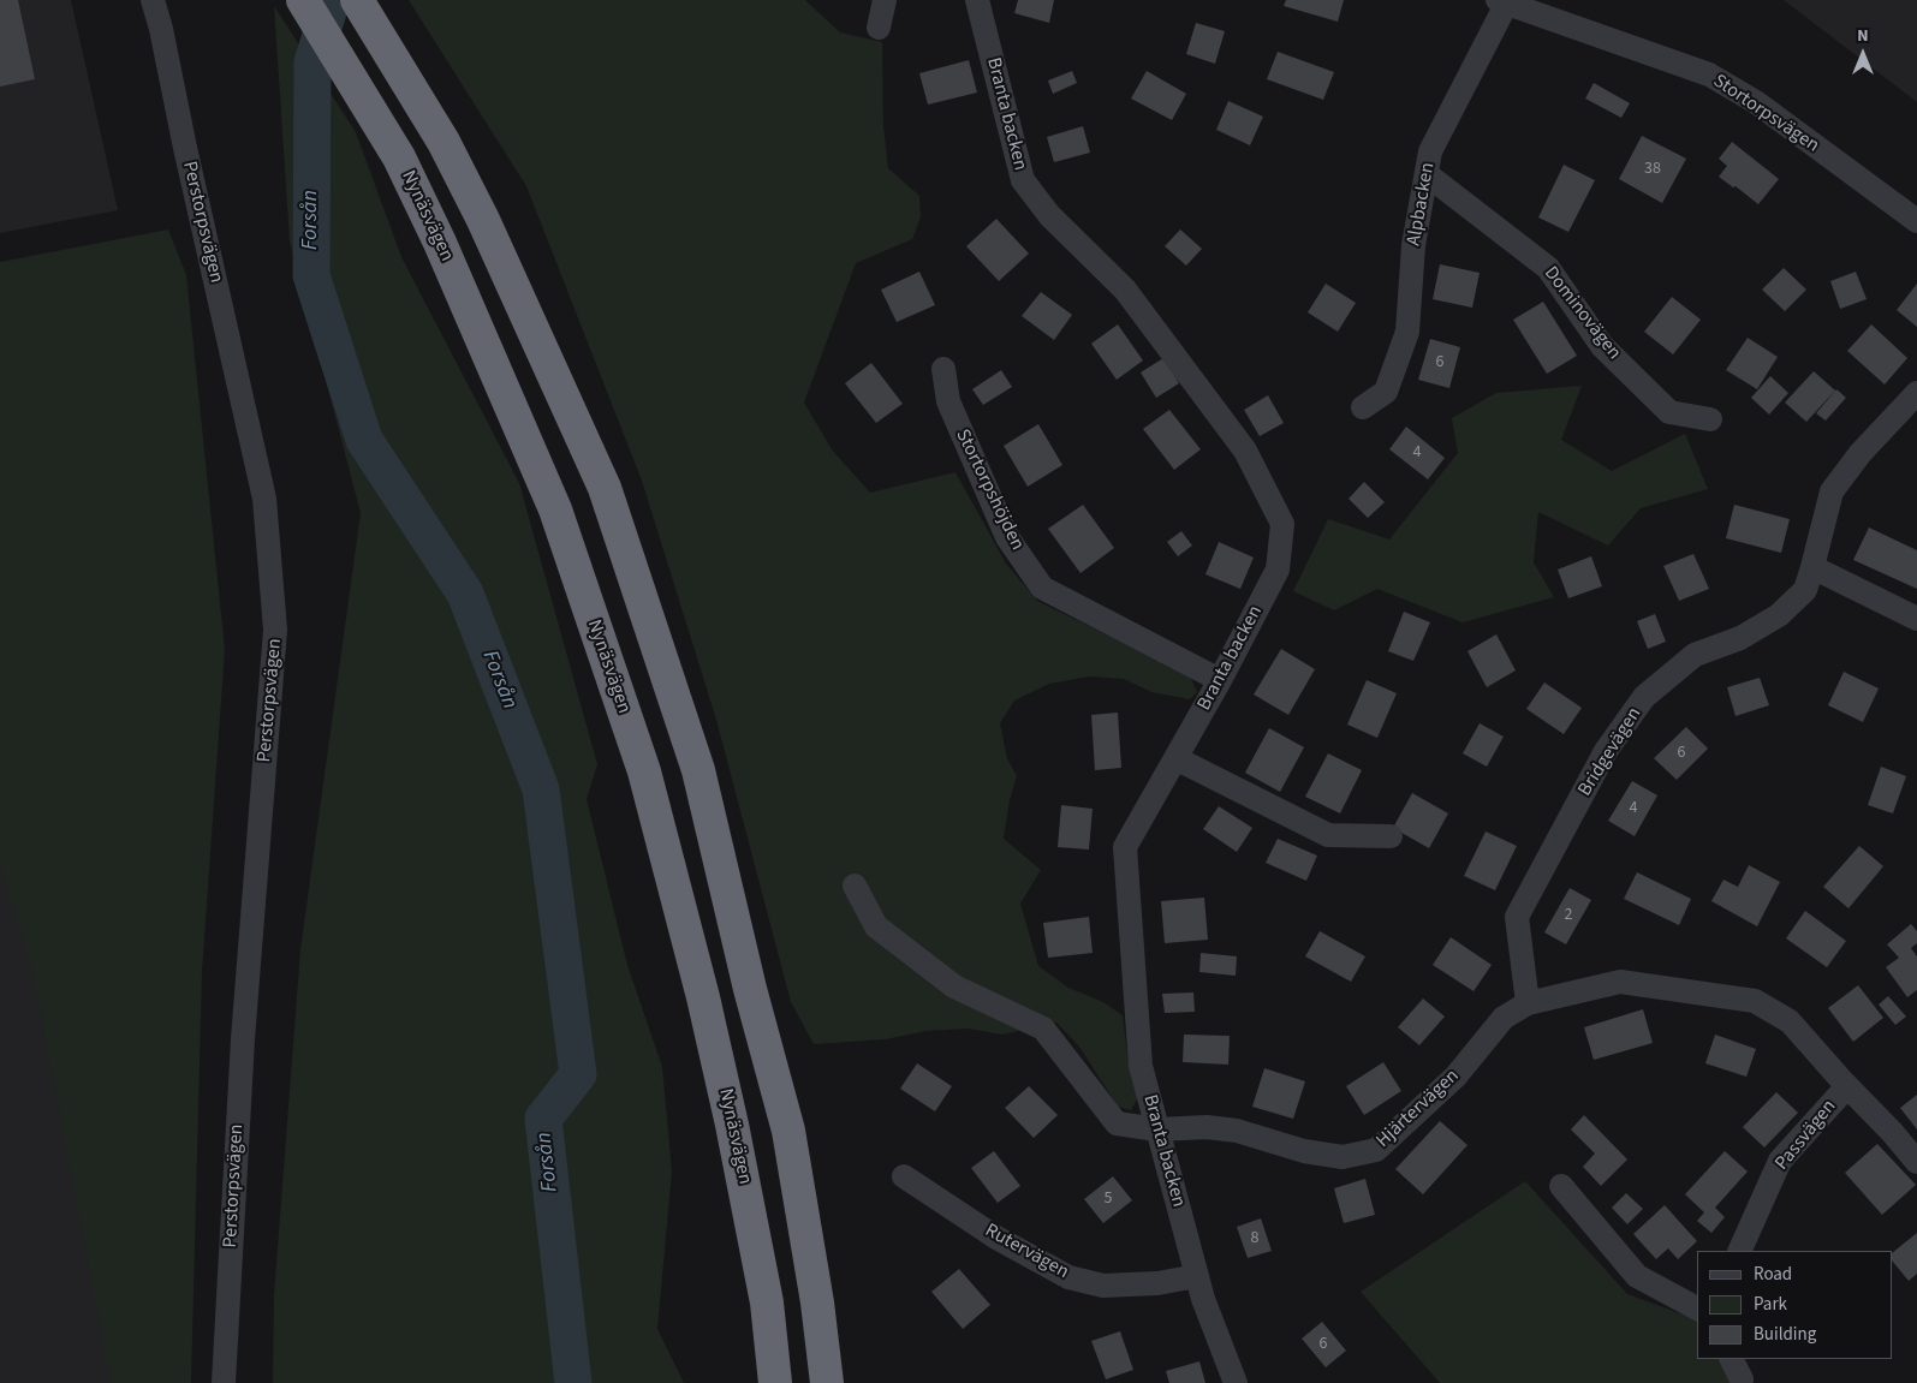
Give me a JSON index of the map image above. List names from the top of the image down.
{
  "streets": {
    "highway": ["Nynäsvägen"],
    "street": [
      "Branta backen",
      "Stortorpsvägen",
      "Alpbacken",
      "Perstorpsvägen",
      "Dominovägen",
      "Stortorpshöjden",
      "Bridgevägen",
      "Hjärtervägen",
      "Passvägen",
      "Rutervägen"
    ]
  },
  "crossings": [
    ["Branta backen", "Stortorpshöjden"],
    ["Branta backen", "Hjärtervägen"],
    ["Branta backen", "Rutervägen"],
    ["Stortorpsvägen", "Alpbacken"],
    ["Alpbacken", "Dominovägen"],
    ["Bridgevägen", "Hjärtervägen"],
    ["Hjärtervägen", "Passvägen"]
  ],
  "water": ["Forsån"],
  "house_numbers": [
    "38",
    "6",
    "4",
    "6",
    "4",
    "2",
    "5",
    "8",
    "6"
  ],
  "legend": ["Road", "Park", "Building"],
  "north": "top"
}
